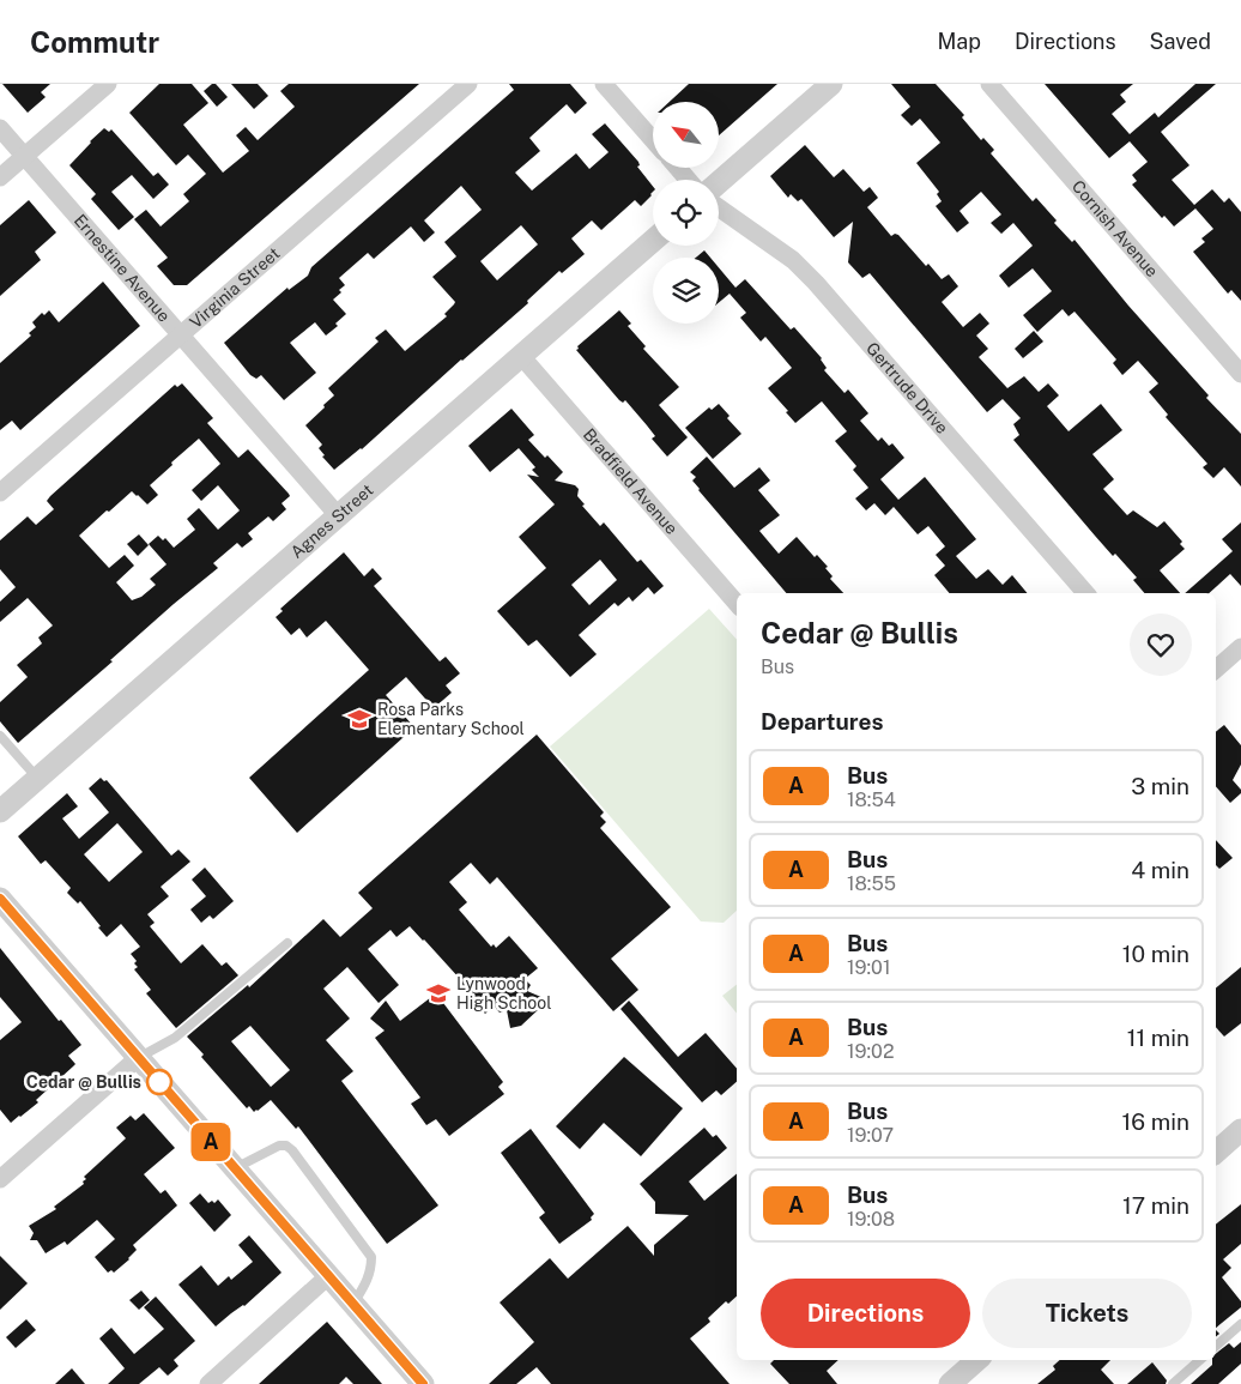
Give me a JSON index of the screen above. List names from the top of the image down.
{
  "streets": {
    "street": [
      "Cornish Avenue",
      "Ernestine Avenue",
      "Virginia Street",
      "Gertrude Drive",
      "Bradfield Avenue",
      "Agnes Street"
    ]
  },
  "crossings": [
    ["Ernestine Avenue", "Virginia Street"],
    ["Ernestine Avenue", "Agnes Street"],
    ["Bradfield Avenue", "Agnes Street"]
  ],
  "places": {
    "school or university": ["Rosa Parks Elementary School", "Lynwood High School"],
    "other": ["Cedar @ Bullis"]
  },
  "lines": ["bus line A"],
  "north": "top left",
  "page": {
    "header": "Commutr",
    "nav": ["Map", "Directions", "Saved"],
    "on_map": "A",
    "heading": [
      ["Cedar @ Bullis", "Bus"],
      "Departures"
    ],
    "list": [
      {
        "mark": "A",
        "name": "Bus",
        "note": "18:54",
        "value": "3 min"
      },
      {
        "mark": "A",
        "name": "Bus",
        "note": "18:55",
        "value": "4 min"
      },
      {
        "mark": "A",
        "name": "Bus",
        "note": "19:01",
        "value": "10 min"
      },
      {
        "mark": "A",
        "name": "Bus",
        "note": "19:02",
        "value": "11 min"
      },
      {
        "mark": "A",
        "name": "Bus",
        "note": "19:07",
        "value": "16 min"
      },
      {
        "mark": "A",
        "name": "Bus",
        "note": "19:08",
        "value": "17 min"
      }
    ],
    "buttons": ["Directions", "Tickets"]
  }
}
